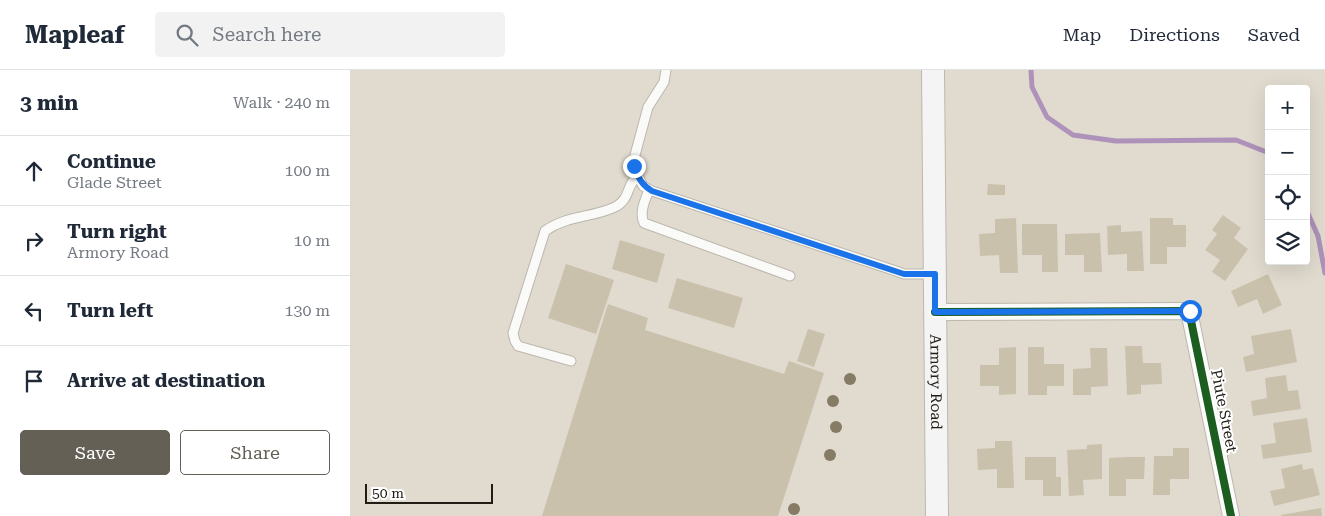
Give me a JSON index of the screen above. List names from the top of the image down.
{
  "streets": {
    "main road": ["Armory Road"],
    "street": ["Piute Street"]
  },
  "crossings": [
    ["Armory Road", "Piute Street"]
  ],
  "scale_bar": "50 m",
  "page": {
    "header": "Mapleaf",
    "search": "Search here",
    "nav": ["Map", "Directions", "Saved"],
    "heading": ["3 min", "Walk · 240 m"],
    "map_buttons": ["+", "−"],
    "list": [
      ["Continue", "Glade Street", "100 m"],
      ["Turn right", "Armory Road", "10 m"],
      ["Turn left", "130 m"],
      "Arrive at destination"
    ],
    "buttons": ["Save", "Share"],
    "scale": "50 m"
  }
}
